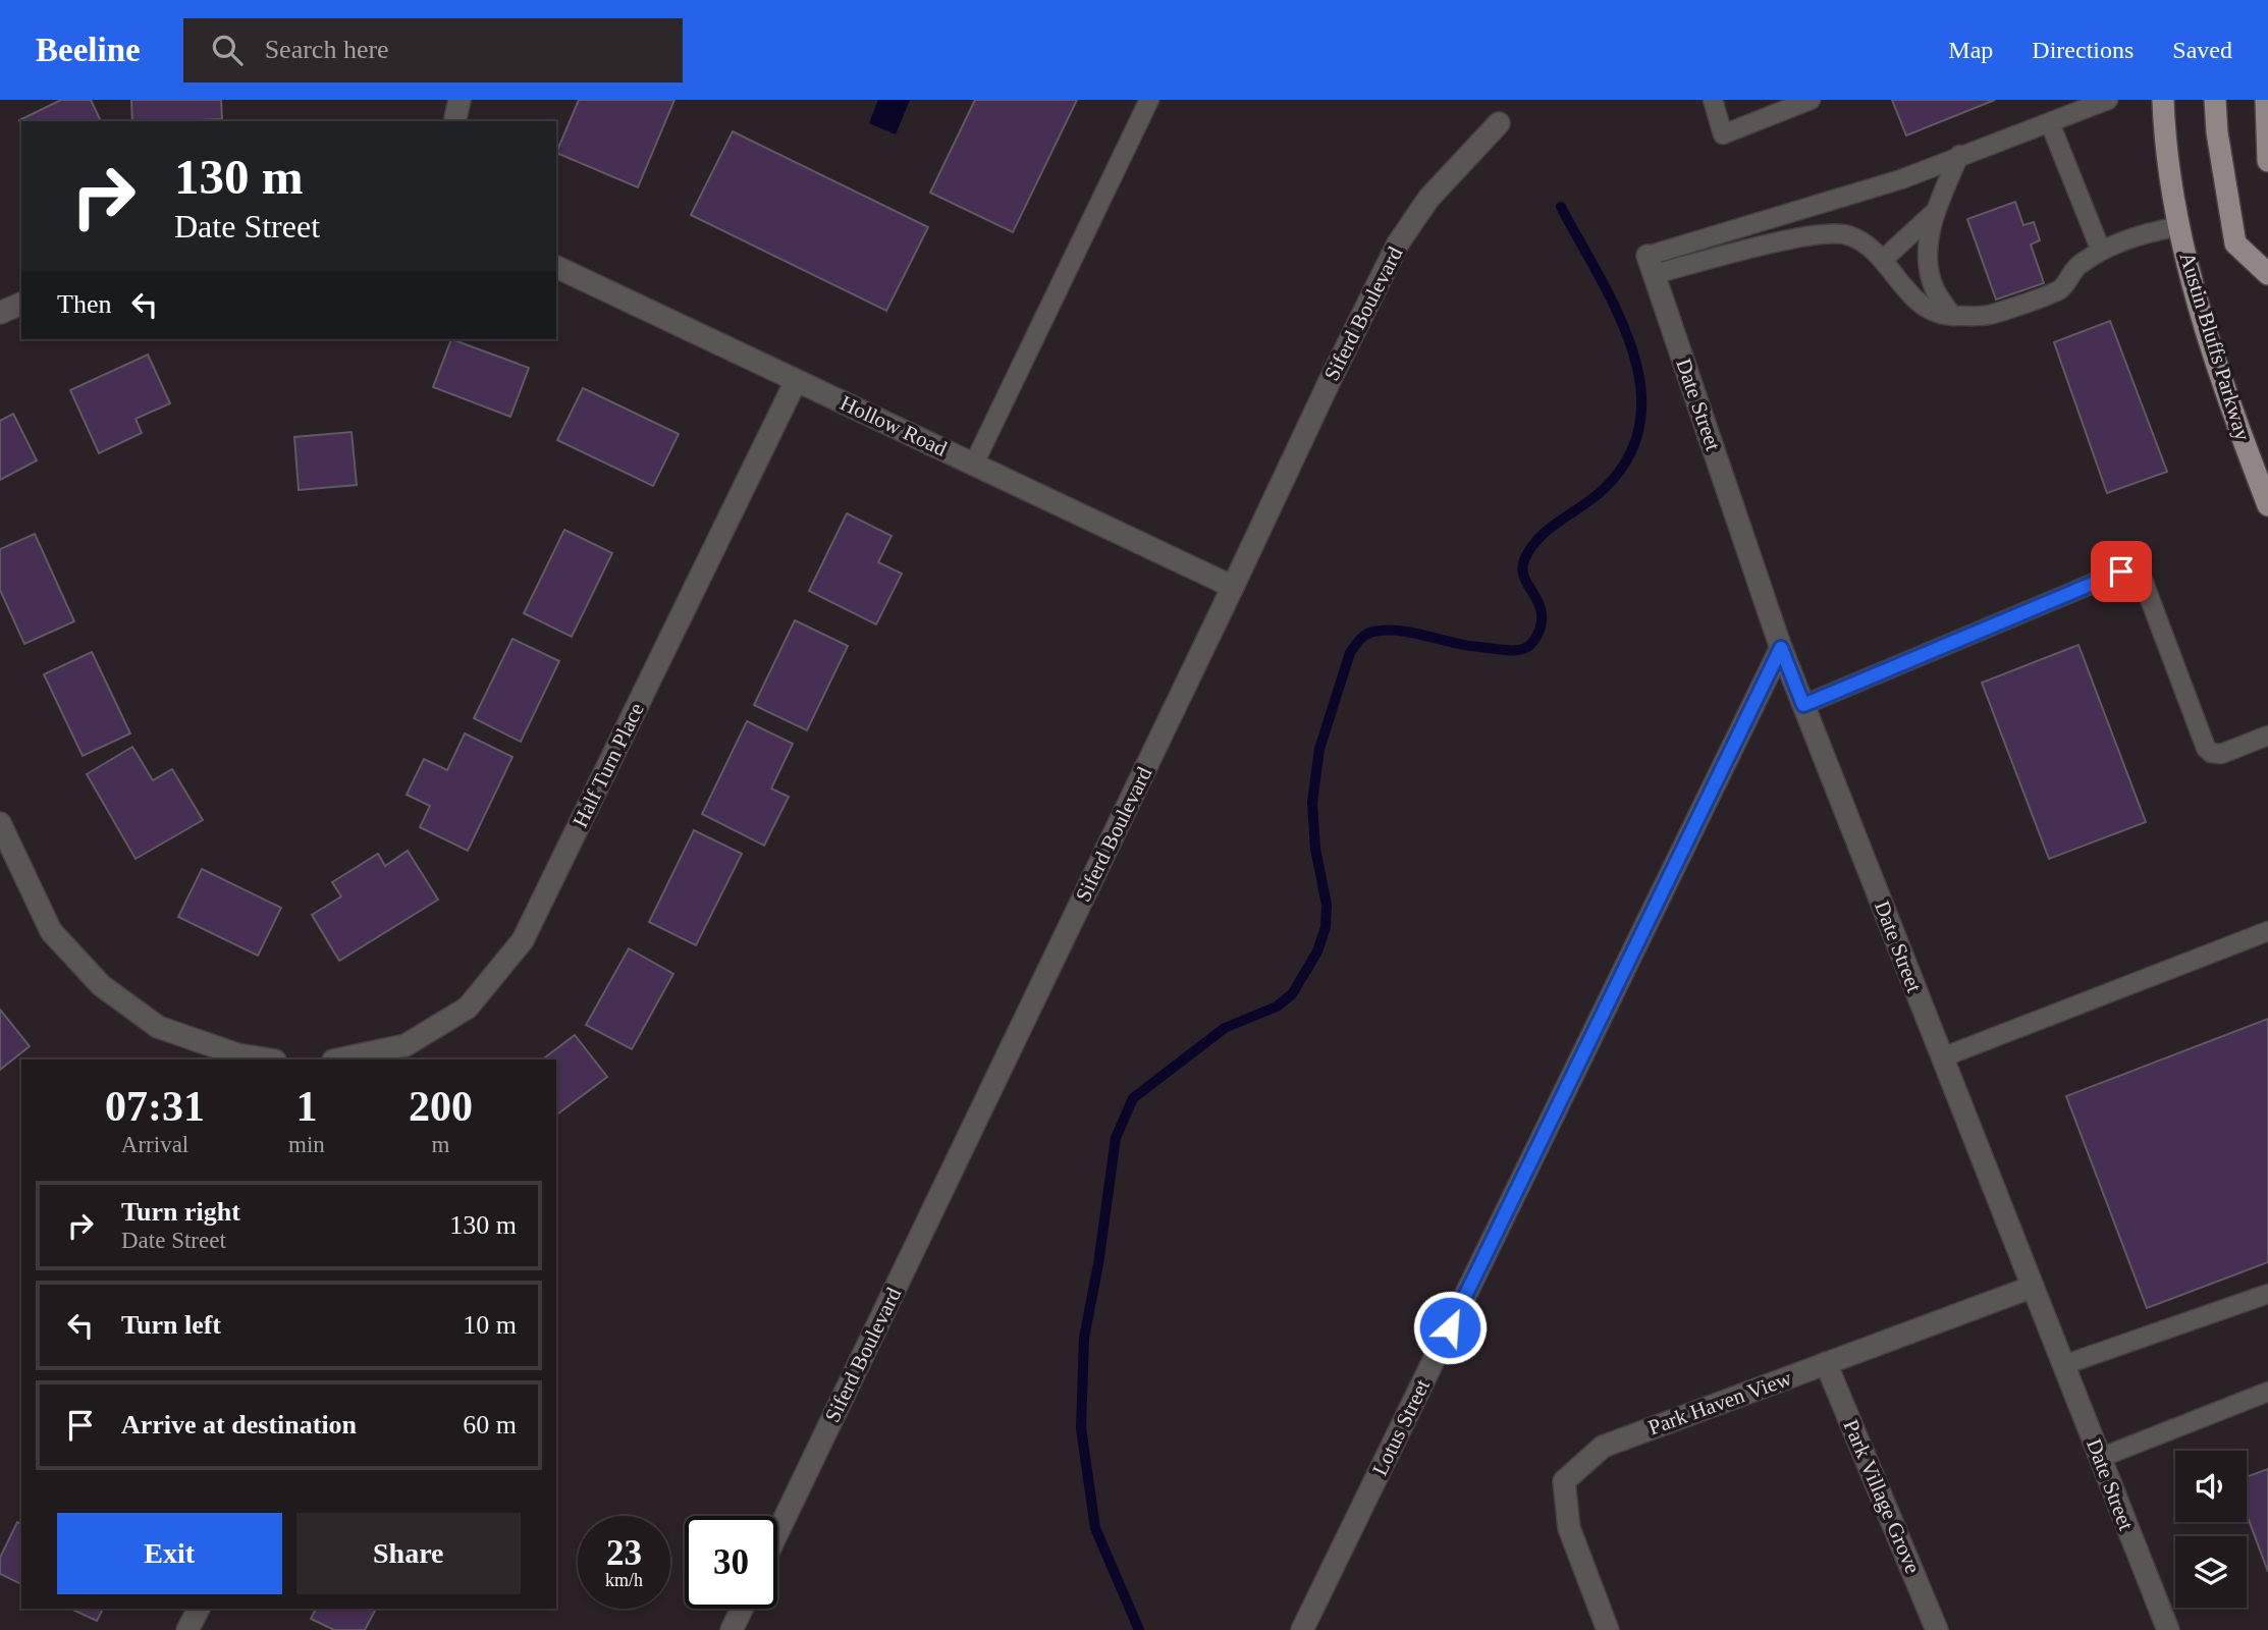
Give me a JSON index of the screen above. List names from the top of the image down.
{
  "streets": {
    "main road": ["Austin Bluffs Parkway"],
    "street": [
      "Siferd Boulevard",
      "Date Street",
      "Hollow Road",
      "Half Turn Place",
      "Park Haven View",
      "Lotus Street",
      "Park Village Grove"
    ]
  },
  "crossings": [
    ["Siferd Boulevard", "Hollow Road"],
    ["Date Street", "Park Haven View"],
    ["Date Street", "Lotus Street"],
    ["Hollow Road", "Half Turn Place"],
    ["Park Haven View", "Park Village Grove"]
  ],
  "page": {
    "header": "Beeline",
    "search": "Search here",
    "nav": ["Map", "Directions", "Saved"],
    "turn": ["130 m", "Date Street"],
    "then": "Then",
    "eta": [
      "07:31",
      "Arrival",
      "1",
      "min",
      "200",
      "m"
    ],
    "list": [
      {
        "name": "Turn right",
        "note": "Date Street",
        "value": "130 m"
      },
      {
        "name": "Turn left",
        "value": "10 m"
      },
      {
        "name": "Arrive at destination",
        "value": "60 m"
      }
    ],
    "buttons": ["Exit", "Share"],
    "speed": "23 km/h",
    "limit": "30"
  }
}
